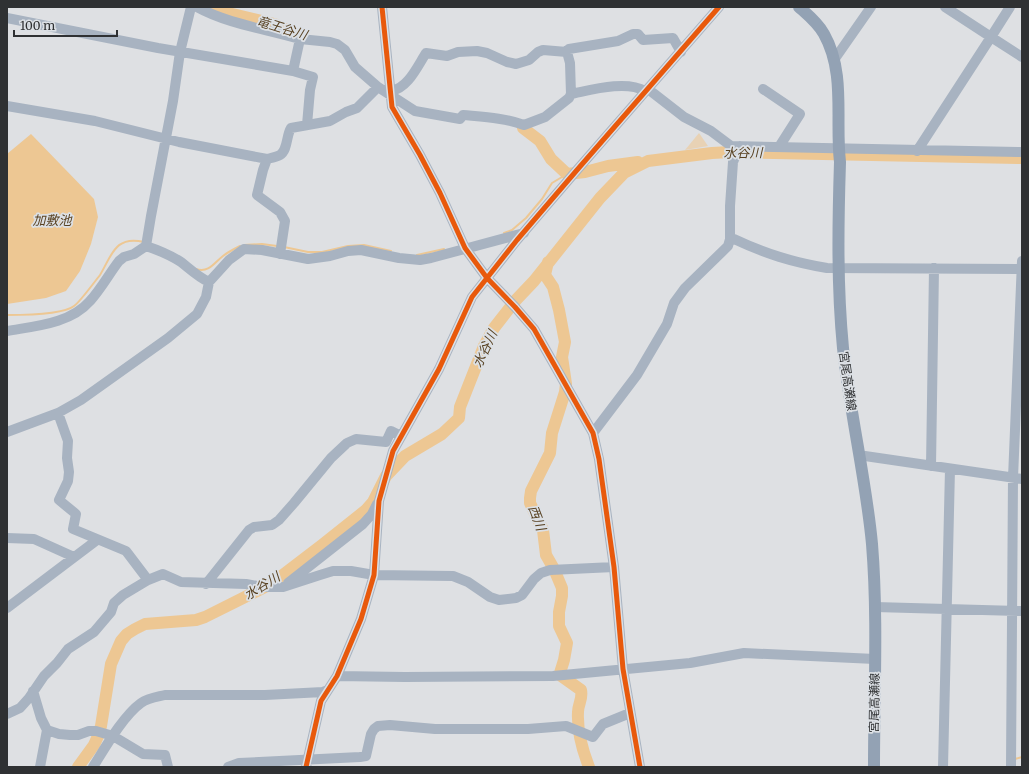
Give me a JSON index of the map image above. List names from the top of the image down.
{
  "streets": {
    "main road": ["宮尾高瀬線"]
  },
  "water": [
    "竜王谷川",
    "水谷川",
    "加敷池",
    "西川"
  ],
  "scale_bar": "100 m"
}
